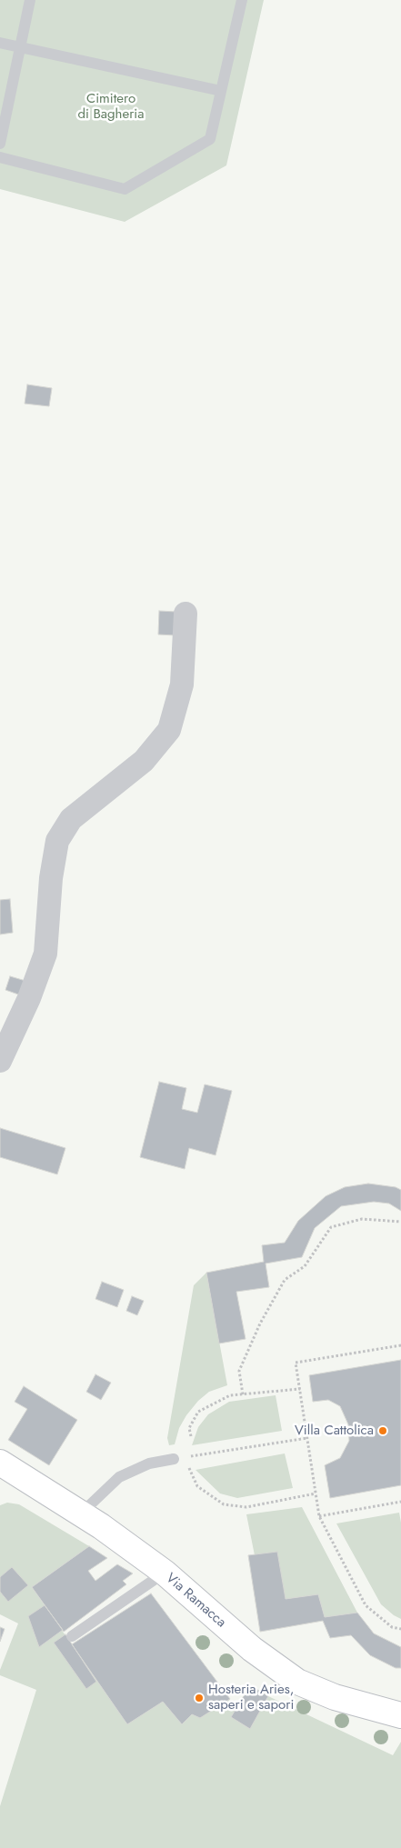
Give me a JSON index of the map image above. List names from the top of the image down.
{
  "streets": {
    "main road": ["Via Ramacca"]
  },
  "parks": ["Cimitero di Bagheria"],
  "places": ["Villa Cattolica", "Hosteria Aries, saperi e sapori"]
}
